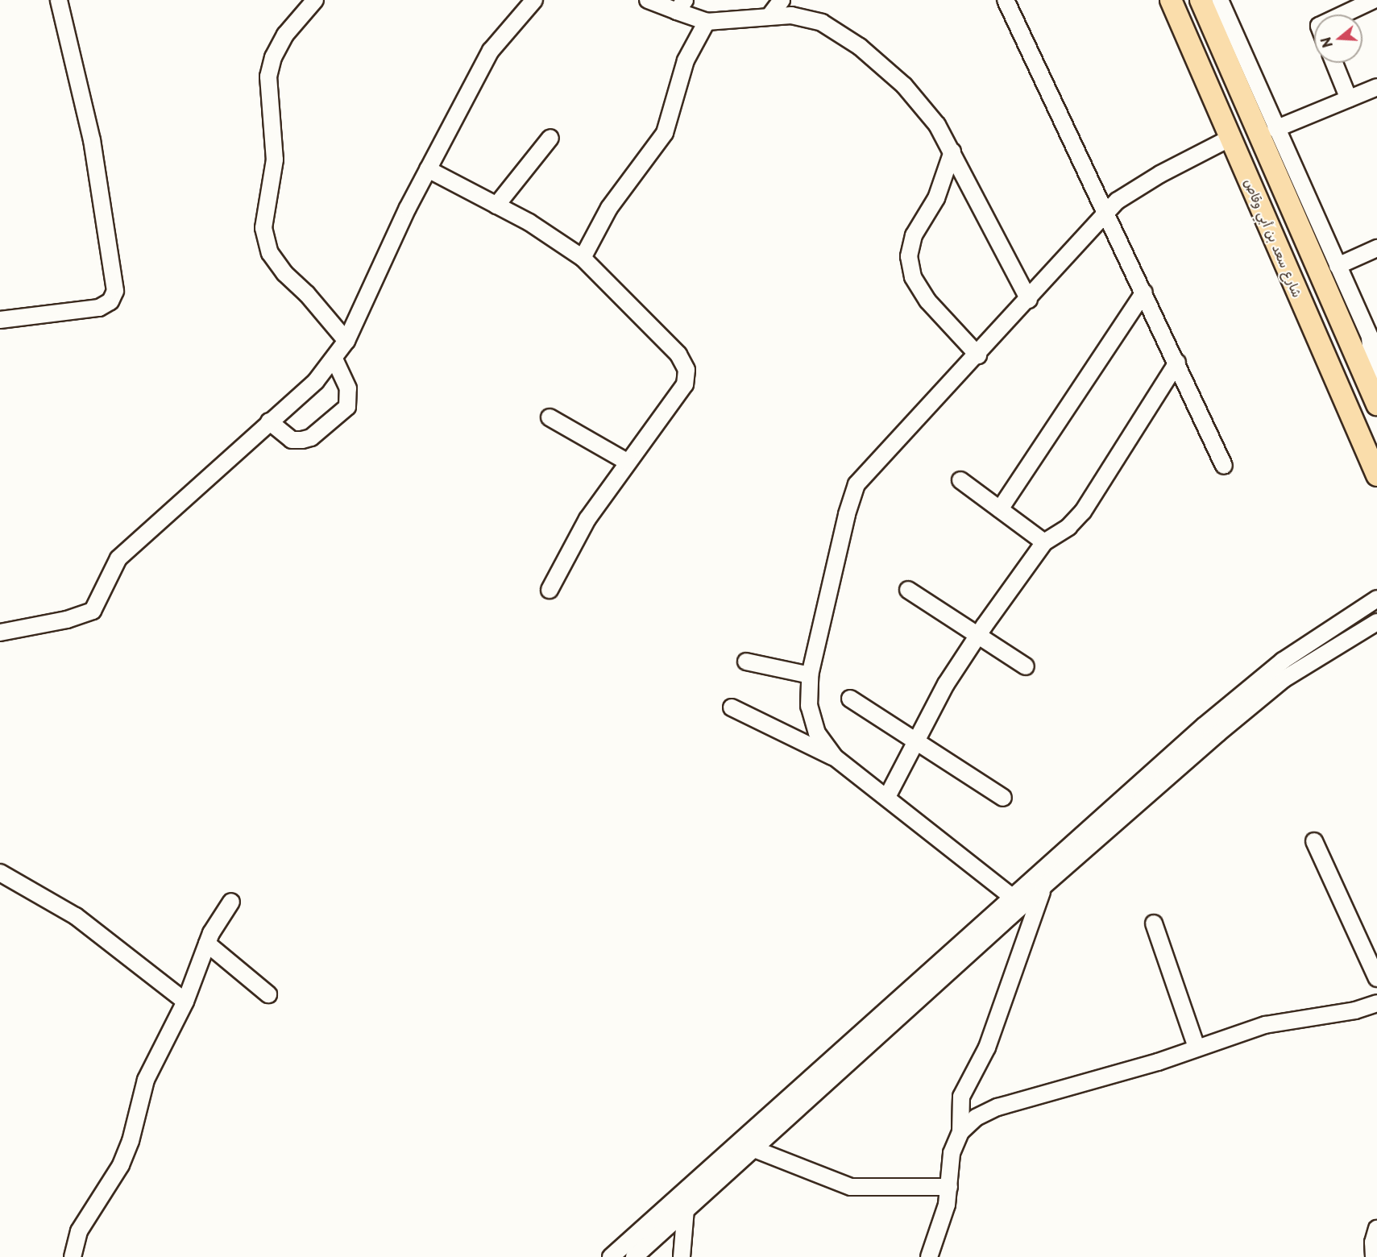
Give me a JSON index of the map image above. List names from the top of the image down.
{
  "streets": {
    "main road": ["شارع سعد بن أبي وقاص"]
  },
  "north": "left"
}
